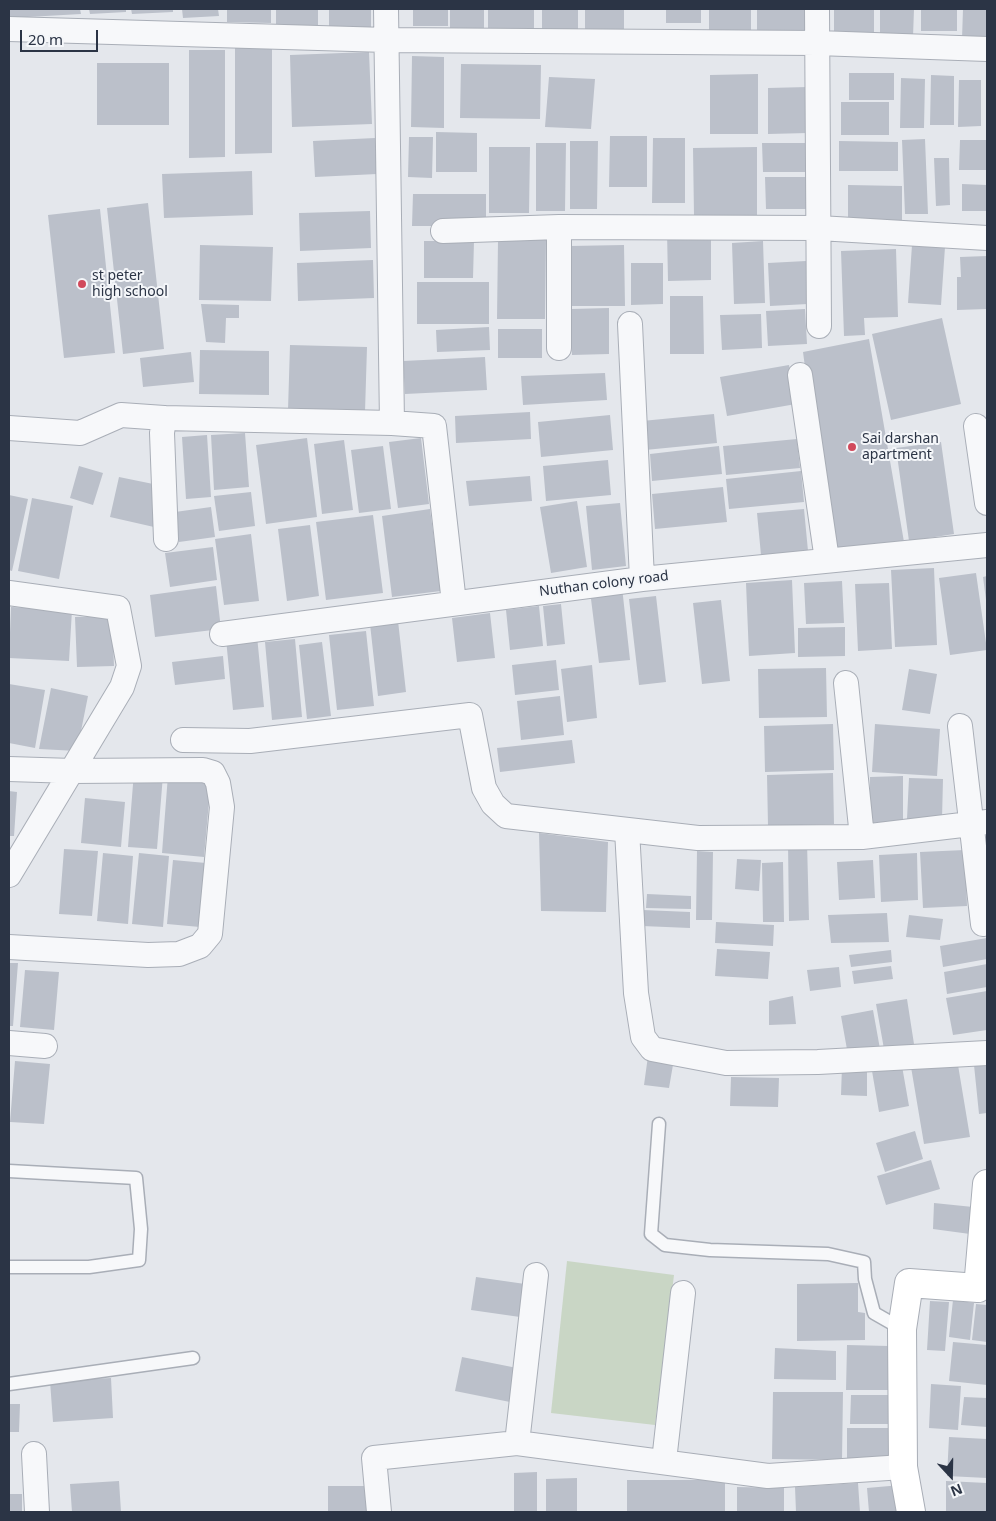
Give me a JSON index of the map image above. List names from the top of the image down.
{
  "streets": {
    "street": ["Nuthan colony road"]
  },
  "places": ["st peter high school", "Sai darshan apartment"],
  "scale_bar": "20 m",
  "north": "bottom"
}
